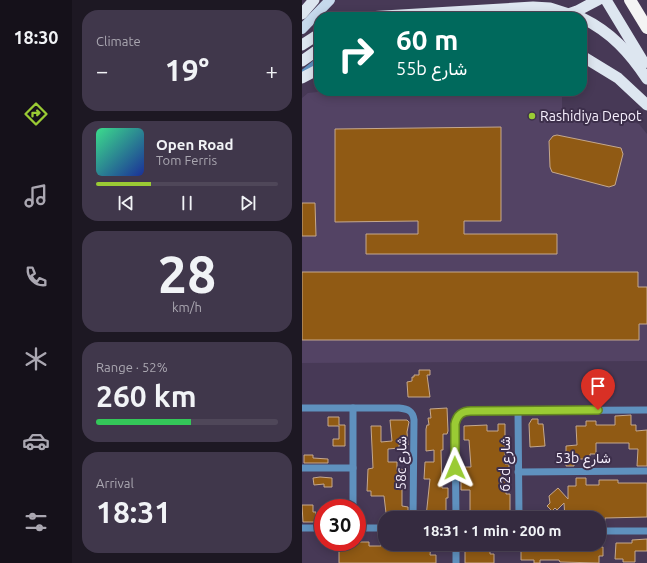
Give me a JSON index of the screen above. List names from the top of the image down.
{
  "streets": {
    "street": ["53b شارع", "58c شارع", "62d شارع"]
  },
  "crossings": [
    ["53b شارع", "62d شارع"]
  ],
  "places": ["Rashidiya Depot"],
  "page": {
    "tabs": "18:30",
    "tile": [
      "Climate",
      ["28", "km/h"],
      ["Range · 52%", "260 km"],
      ["Arrival", "18:31"]
    ],
    "turn": ["60 m", "55b شارع"],
    "heat": ["−", "19°", "+"],
    "song": ["Open Road", "Tom Ferris"],
    "limit": "30",
    "trip": "18:31 · 1 min · 200 m"
  }
}
